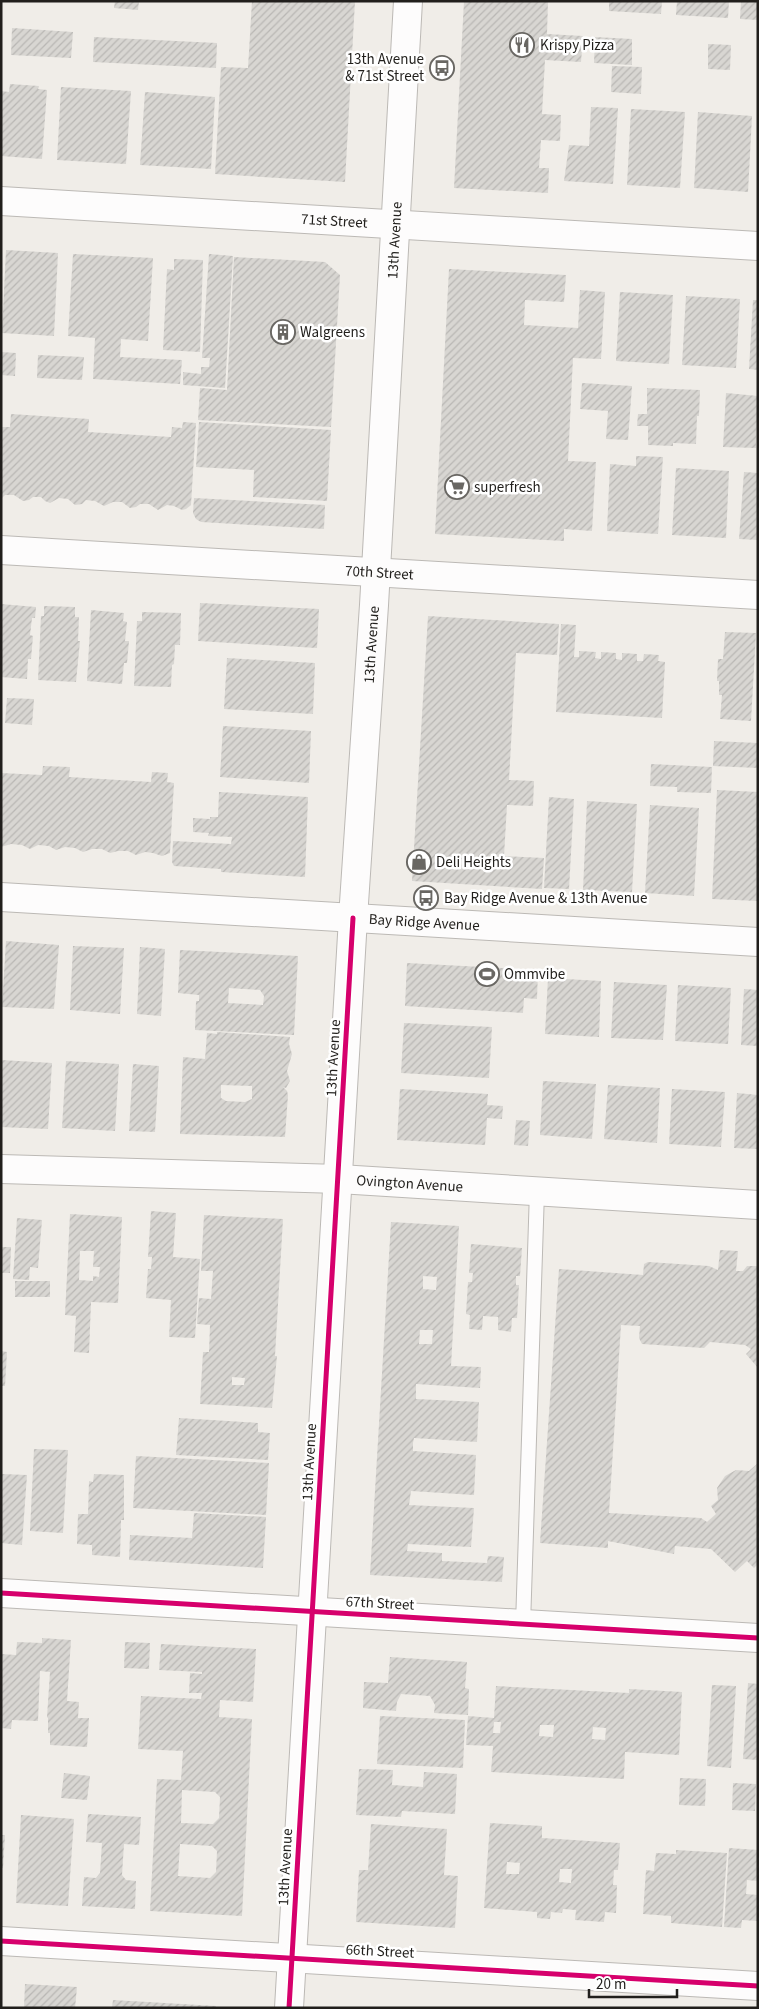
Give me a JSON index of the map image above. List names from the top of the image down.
{
  "streets": {
    "street": [
      "71st Street",
      "13th Avenue",
      "70th Street",
      "Bay Ridge Avenue",
      "Ovington Avenue",
      "67th Street",
      "66th Street"
    ]
  },
  "crossings": [
    ["71st Street", "13th Avenue"],
    ["13th Avenue", "70th Street"],
    ["13th Avenue", "Bay Ridge Avenue"],
    ["13th Avenue", "Ovington Avenue"],
    ["13th Avenue", "67th Street"],
    ["13th Avenue", "66th Street"]
  ],
  "places": {
    "restaurant": ["Krispy Pizza"],
    "bus stop": ["13th Avenue & 71st Street", "Bay Ridge Avenue & 13th Avenue"],
    "building": ["Walgreens"],
    "supermarket": ["superfresh"],
    "shop": ["Deli Heights"],
    "sports": ["Ommvibe"]
  },
  "scale_bar": "20 m"
}
